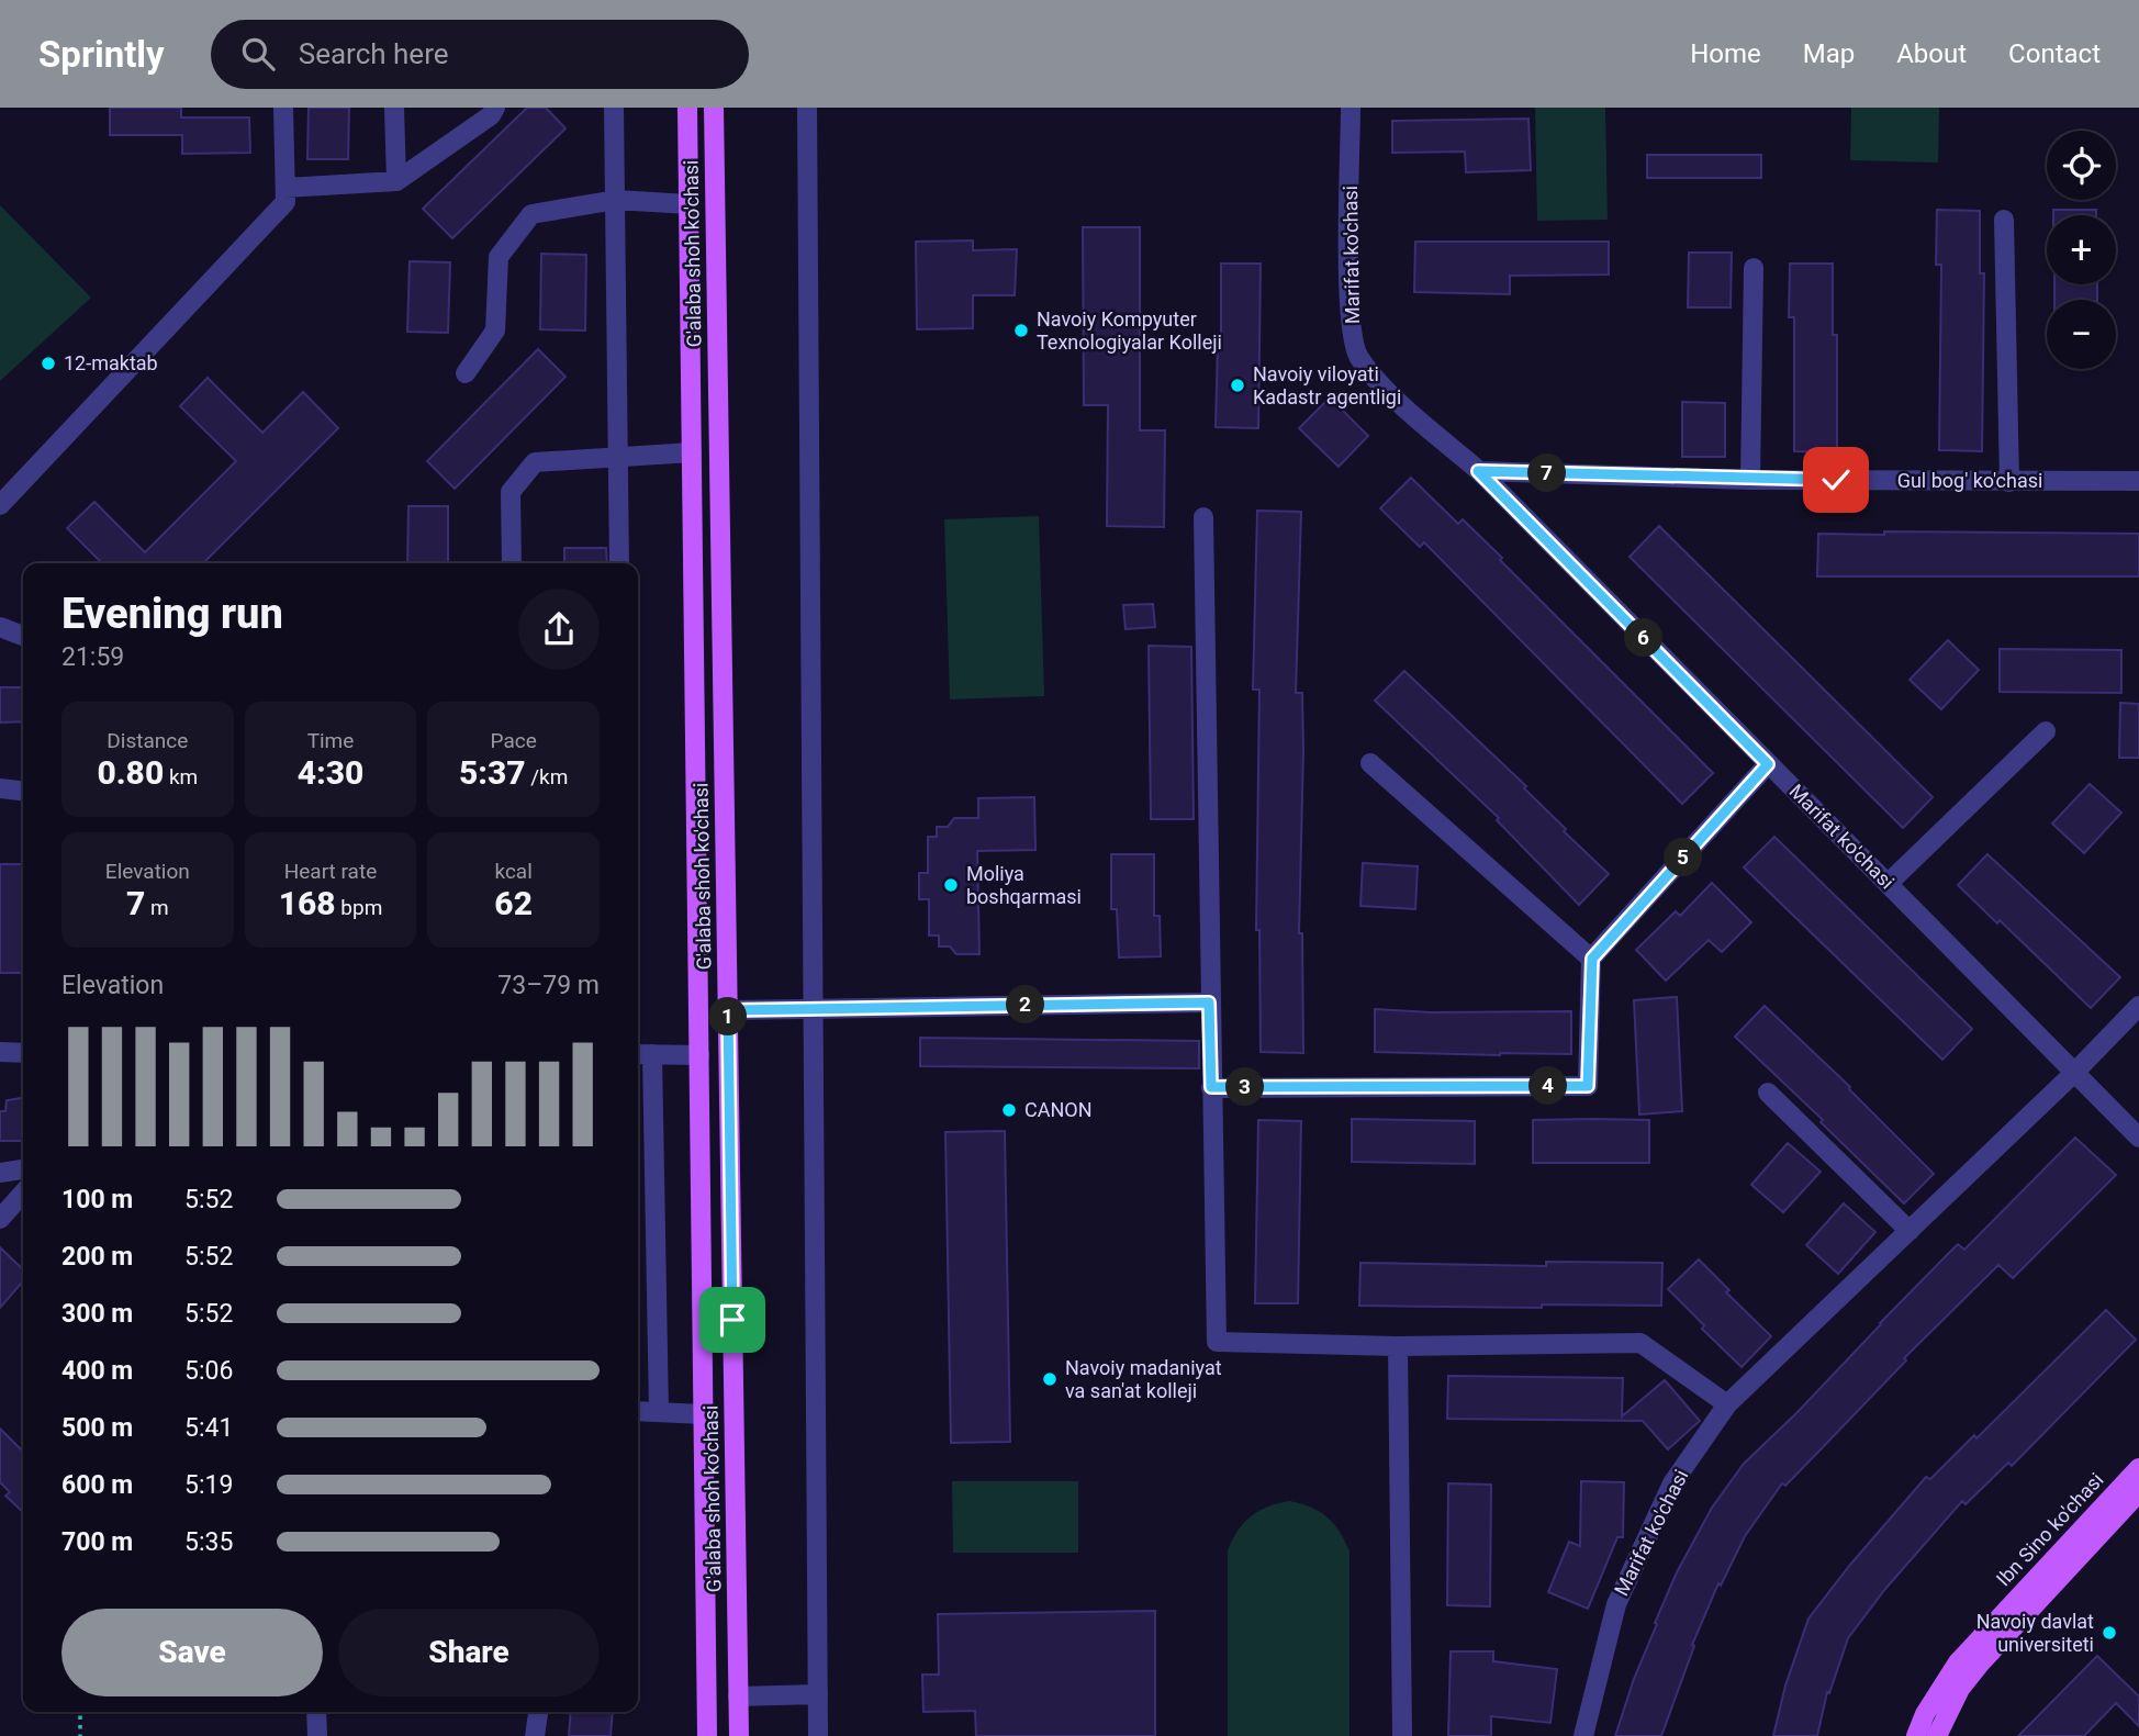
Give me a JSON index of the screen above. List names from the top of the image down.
{
  "streets": {
    "main road": ["G'alaba shoh ko'chasi", "Ibn Sino ko'chasi"],
    "street": ["Marifat ko'chasi", "Gul bog' ko'chasi"]
  },
  "crossings": [
    ["Marifat ko'chasi", "Gul bog' ko'chasi"]
  ],
  "places": [
    "Navoiy Kompyuter Texnologiyalar Kolleji",
    "12-maktab",
    "Navoiy viloyati Kadastr agentligi",
    "Moliya boshqarmasi",
    "CANON",
    "Navoiy madaniyat va san'at kolleji",
    "Navoiy davlat universiteti"
  ],
  "page": {
    "header": "Sprintly",
    "search": "Search here",
    "nav": [
      "Home",
      "Map",
      "About",
      "Contact"
    ],
    "map_buttons": ["+", "−"],
    "pins": [
      "7",
      "6",
      "5",
      "2",
      "1",
      "4",
      "3"
    ],
    "heading": ["Evening run", "21:59"],
    "stats": [
      ["Distance", "0.80 km"],
      ["Time", "4:30"],
      ["Pace", "5:37 /km"],
      ["Elevation", "7 m"],
      ["Heart rate", "168 bpm"],
      ["kcal", "62"]
    ],
    "chart": ["Elevation", "73–79 m"],
    "list": [
      {
        "name": "100 m",
        "note": "5:52"
      },
      {
        "name": "200 m",
        "note": "5:52"
      },
      {
        "name": "300 m",
        "note": "5:52"
      },
      {
        "name": "400 m",
        "note": "5:06"
      },
      {
        "name": "500 m",
        "note": "5:41"
      },
      {
        "name": "600 m",
        "note": "5:19"
      },
      {
        "name": "700 m",
        "note": "5:35"
      }
    ],
    "buttons": ["Save", "Share"]
  }
}
